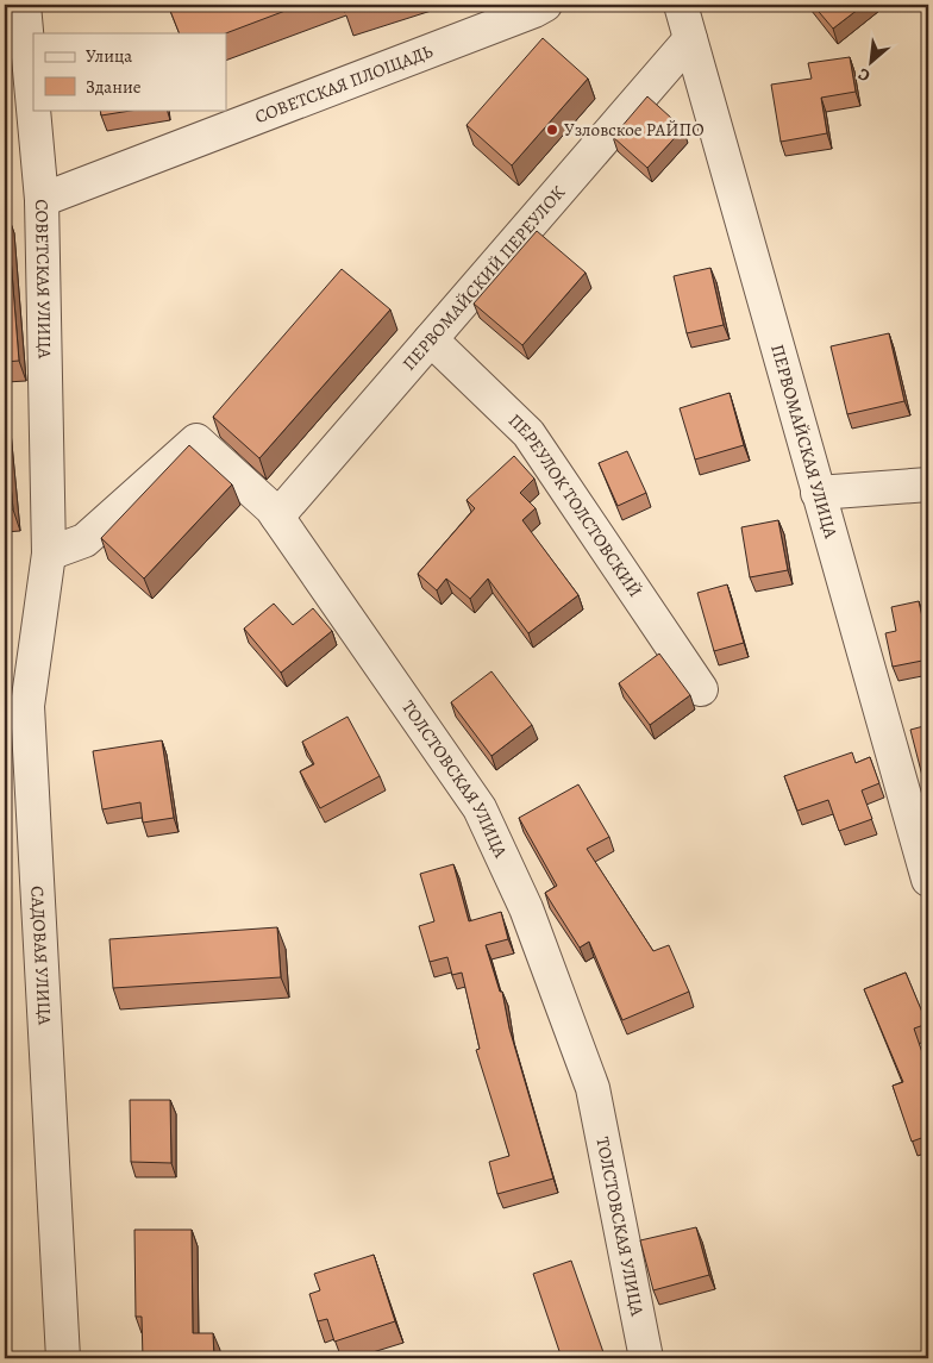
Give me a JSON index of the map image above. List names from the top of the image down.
{
  "streets": {
    "street": [
      "СОВЕТСКАЯ ПЛОЩАДЬ",
      "СОВЕТСКАЯ УЛИЦА",
      "ПЕРВОМАЙСКИЙ ПЕРЕУЛОК",
      "ПЕРВОМАЙСКАЯ УЛИЦА",
      "ПЕРЕУЛОК ТОЛСТОВСКИЙ",
      "ТОЛСТОВСКАЯ УЛИЦА",
      "САДОВАЯ УЛИЦА"
    ]
  },
  "crossings": [
    ["СОВЕТСКАЯ ПЛОЩАДЬ", "СОВЕТСКАЯ УЛИЦА"],
    ["СОВЕТСКАЯ УЛИЦА", "ТОЛСТОВСКАЯ УЛИЦА"],
    ["СОВЕТСКАЯ УЛИЦА", "САДОВАЯ УЛИЦА"],
    ["ПЕРВОМАЙСКИЙ ПЕРЕУЛОК", "ПЕРВОМАЙСКАЯ УЛИЦА"],
    ["ПЕРВОМАЙСКИЙ ПЕРЕУЛОК", "ПЕРЕУЛОК ТОЛСТОВСКИЙ"],
    ["ПЕРВОМАЙСКИЙ ПЕРЕУЛОК", "ТОЛСТОВСКАЯ УЛИЦА"],
    ["ТОЛСТОВСКАЯ УЛИЦА", "САДОВАЯ УЛИЦА"]
  ],
  "places": ["Узловское РАЙПО"],
  "legend": ["Улица", "Здание"],
  "north": "bottom left"
}
